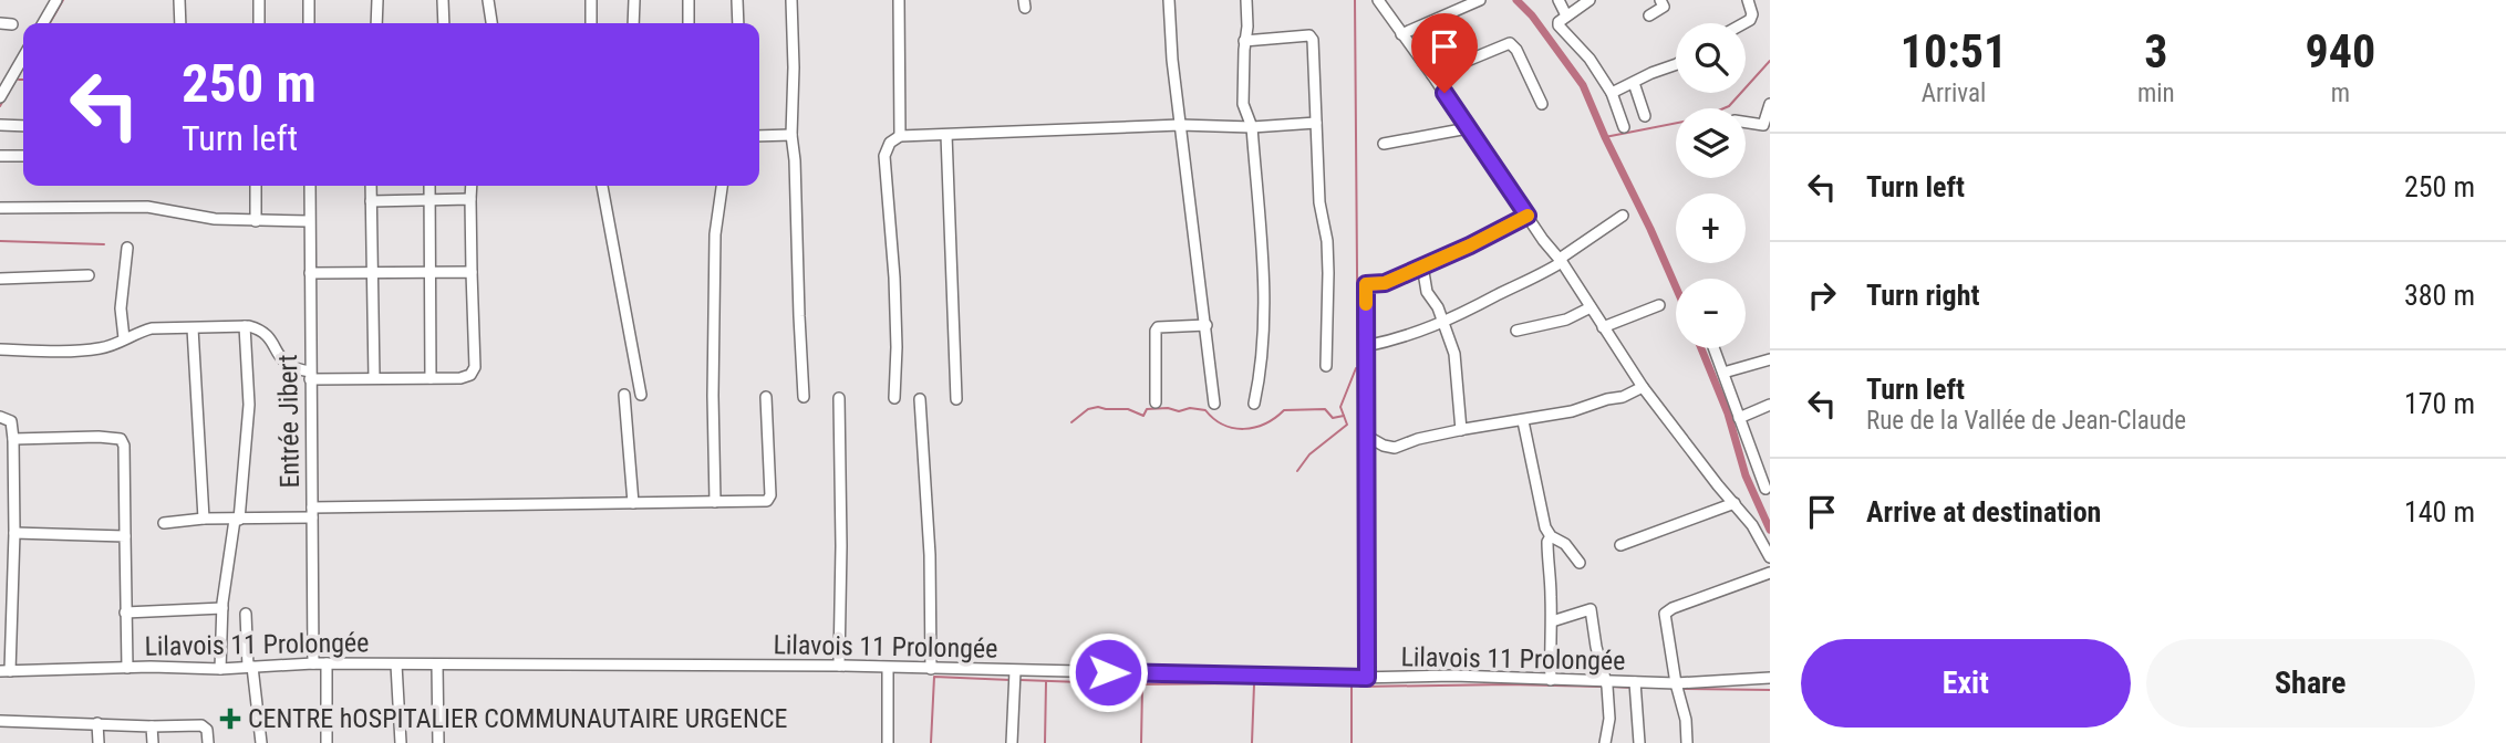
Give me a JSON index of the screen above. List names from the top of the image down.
{
  "streets": {
    "street": ["Entrée Jibert", "Lilavois 11 Prolongée"]
  },
  "crossings": [
    ["Entrée Jibert", "Lilavois 11 Prolongée"]
  ],
  "places": {
    "health": ["CENTRE hOSPITALIER COMMUNAUTAIRE URGENCE"]
  },
  "page": {
    "eta": [
      "10:51",
      "Arrival",
      "3",
      "min",
      "940",
      "m"
    ],
    "map_buttons": ["+", "−"],
    "turn": ["250 m", "Turn left"],
    "list": [
      {
        "name": "Turn left",
        "value": "250 m"
      },
      {
        "name": "Turn right",
        "value": "380 m"
      },
      {
        "name": "Turn left",
        "note": "Rue de la Vallée de Jean-Claude",
        "value": "170 m"
      },
      {
        "name": "Arrive at destination",
        "value": "140 m"
      }
    ],
    "buttons": ["Exit", "Share"]
  }
}
